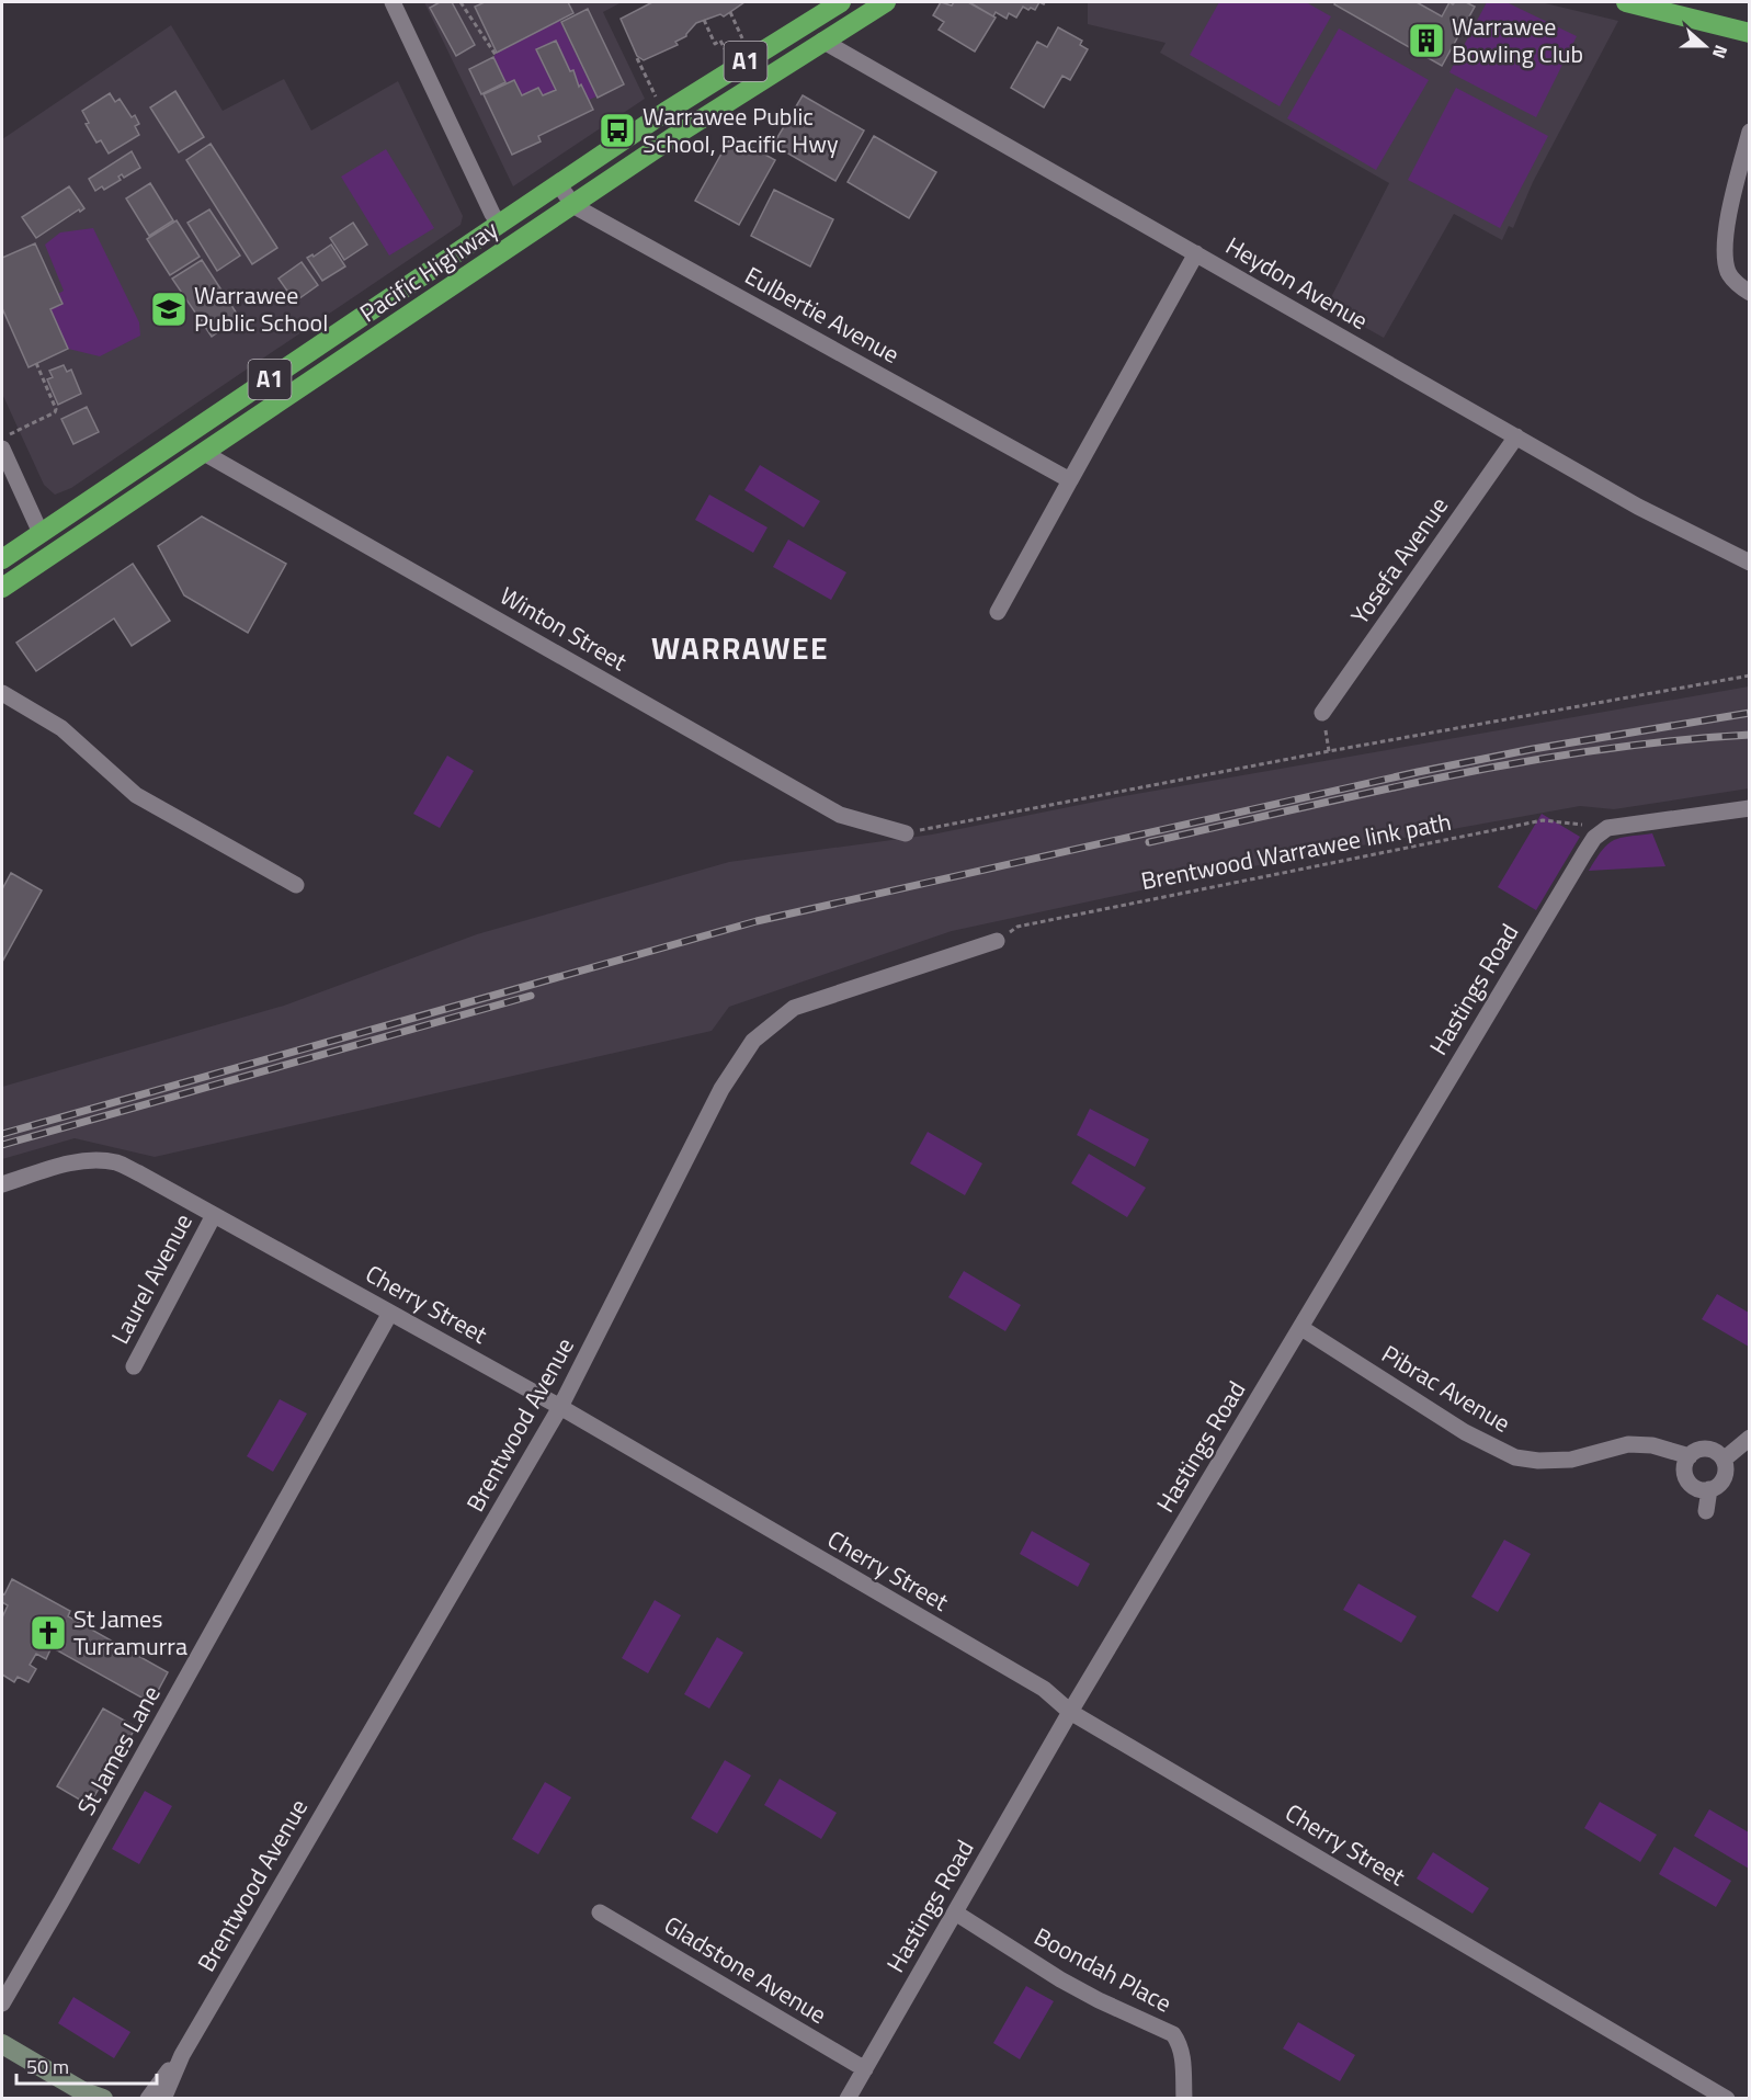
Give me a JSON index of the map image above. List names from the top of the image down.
{
  "streets": {
    "highway": ["A1", "Pacific Highway"],
    "street": [
      "Heydon Avenue",
      "Eulbertie Avenue",
      "Yosefa Avenue",
      "Winton Street",
      "Hastings Road",
      "Laurel Avenue",
      "Cherry Street",
      "Pibrac Avenue",
      "Brentwood Avenue",
      "St James Lane",
      "Gladstone Avenue",
      "Boondah Place"
    ],
    "path": ["Brentwood Warrawee link path"]
  },
  "crossings": [
    ["Pacific Highway", "Heydon Avenue"],
    ["Pacific Highway", "Eulbertie Avenue"],
    ["Pacific Highway", "Winton Street"],
    ["Heydon Avenue", "Yosefa Avenue"],
    ["Brentwood Warrawee link path", "Hastings Road"],
    ["Brentwood Warrawee link path", "Brentwood Avenue"],
    ["Hastings Road", "Cherry Street"],
    ["Hastings Road", "Pibrac Avenue"],
    ["Hastings Road", "Gladstone Avenue"],
    ["Hastings Road", "Boondah Place"],
    ["Laurel Avenue", "Cherry Street"],
    ["Cherry Street", "Brentwood Avenue"],
    ["Cherry Street", "St James Lane"]
  ],
  "districts": ["WARRAWEE"],
  "places": {
    "building": ["Warrawee Bowling Club"],
    "bus stop": ["Warrawee Public School, Pacific Hwy"],
    "school or university": ["Warrawee Public School"],
    "church": ["St James Turramurra"]
  },
  "scale_bar": "50 m",
  "north": "right"
}
